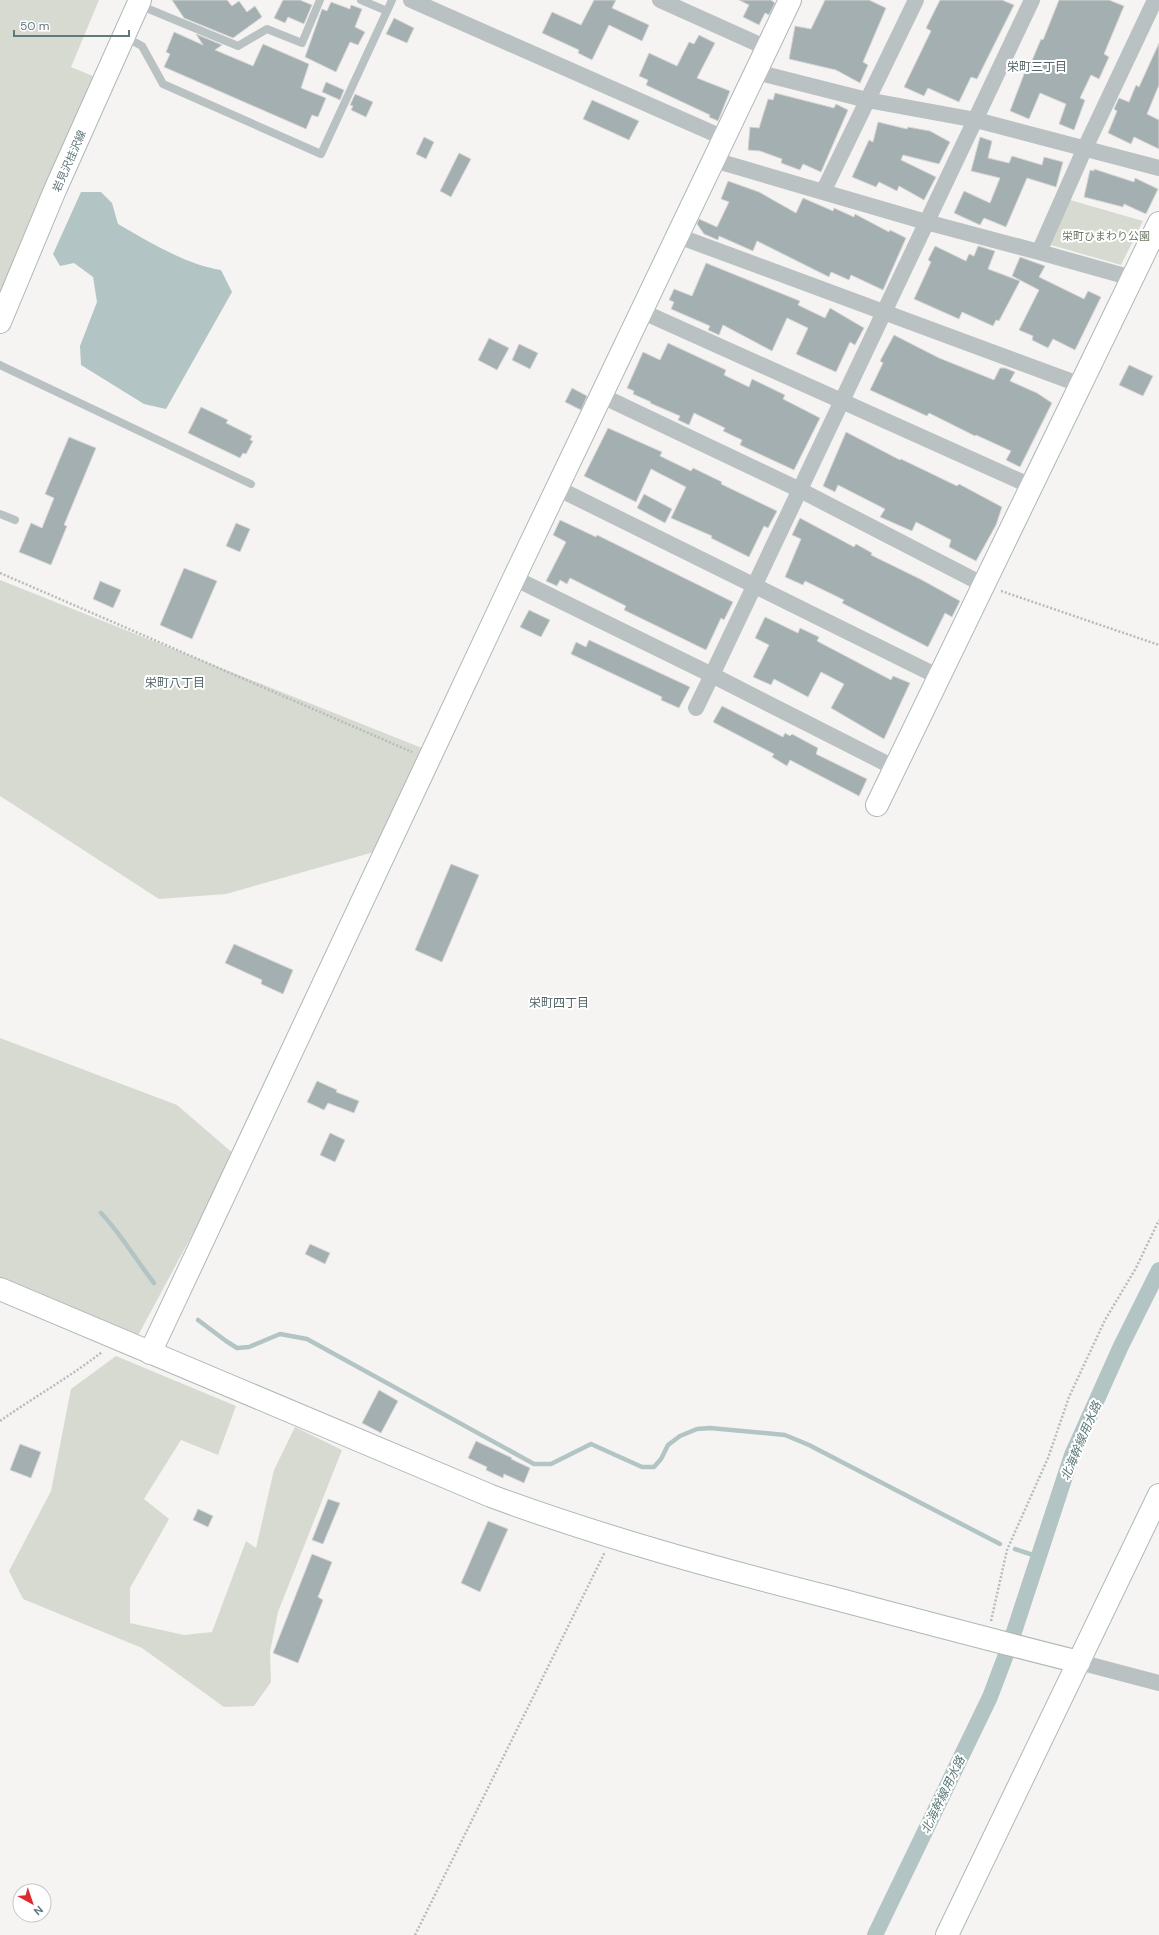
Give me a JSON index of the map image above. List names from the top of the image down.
{
  "streets": {
    "street": ["岩見沢桂沢線"]
  },
  "districts": ["栄町三丁目", "栄町八丁目", "栄町四丁目"],
  "water": ["北海幹線用水路"],
  "parks": ["栄町ひまわり公園"],
  "scale_bar": "50 m",
  "north": "bottom right"
}
